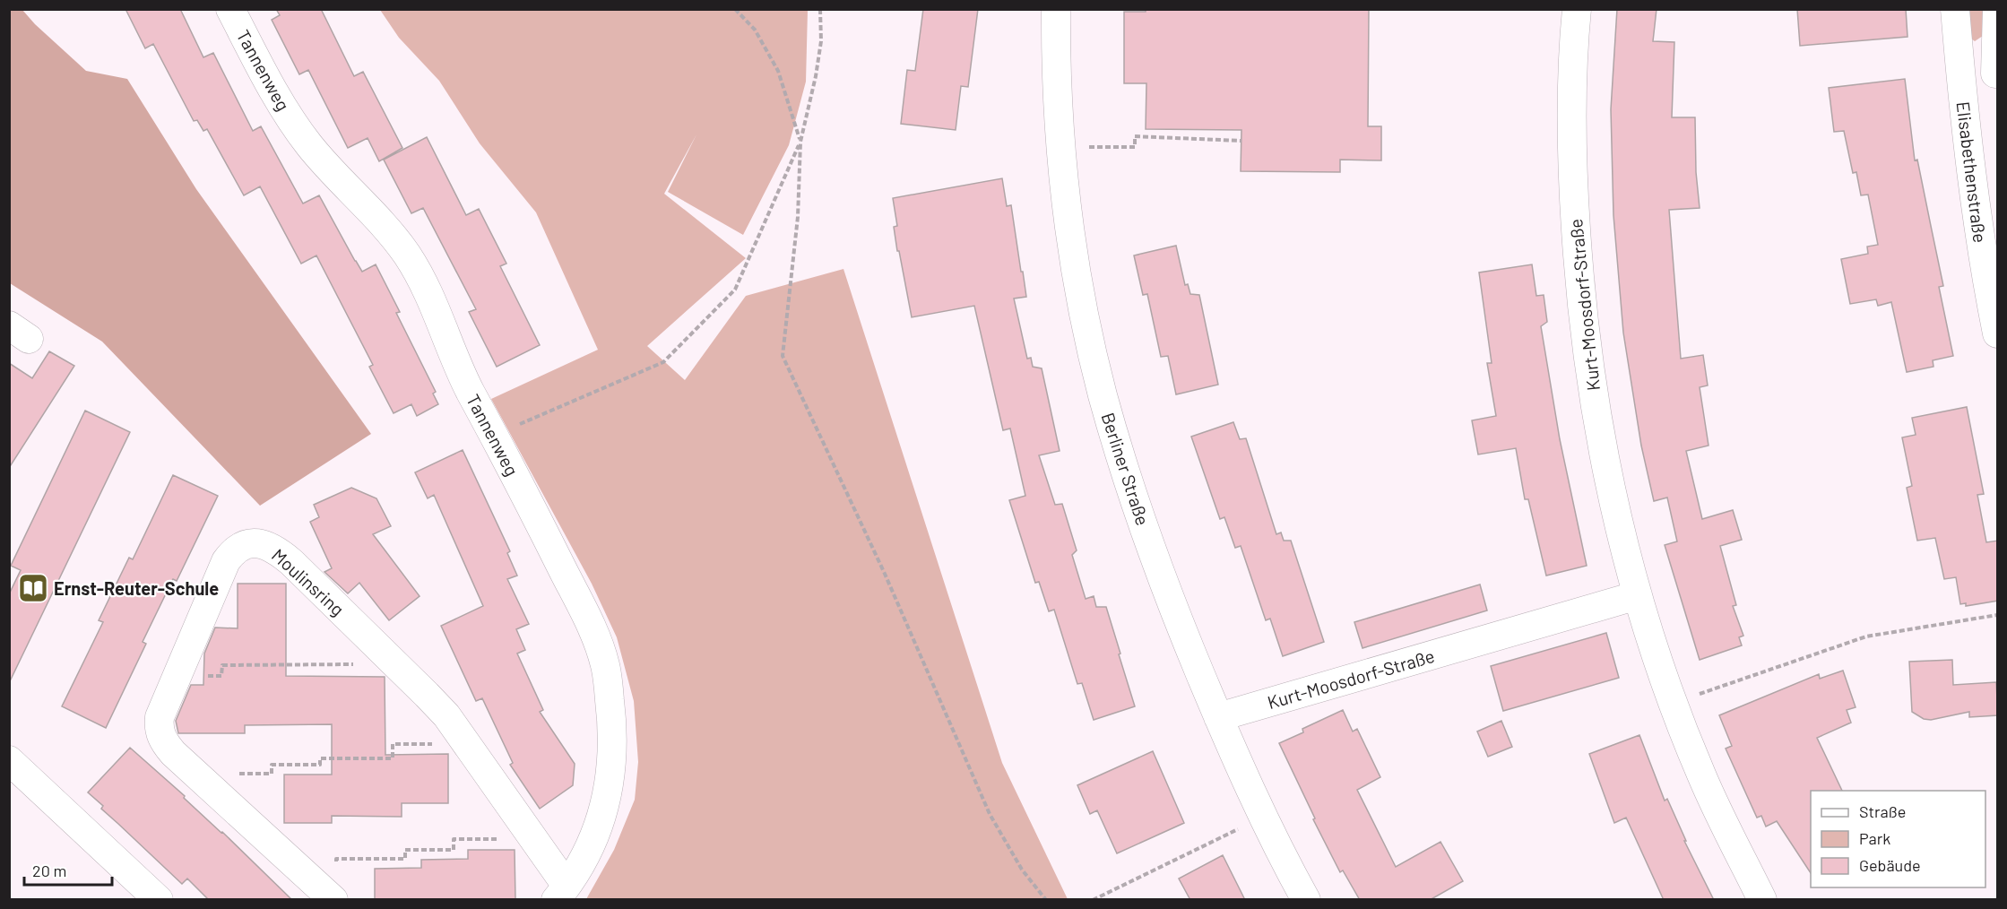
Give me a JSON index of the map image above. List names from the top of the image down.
{
  "streets": {
    "street": [
      "Tannenweg",
      "Elisabethenstraße",
      "Kurt-Moosdorf-Straße",
      "Berliner Straße",
      "Moulinsring"
    ]
  },
  "crossings": [
    ["Tannenweg", "Moulinsring"],
    ["Kurt-Moosdorf-Straße", "Berliner Straße"]
  ],
  "places": {
    "library": ["Ernst-Reuter-Schule"]
  },
  "legend": ["Straße", "Park", "Gebäude"],
  "scale_bar": "20 m"
}
